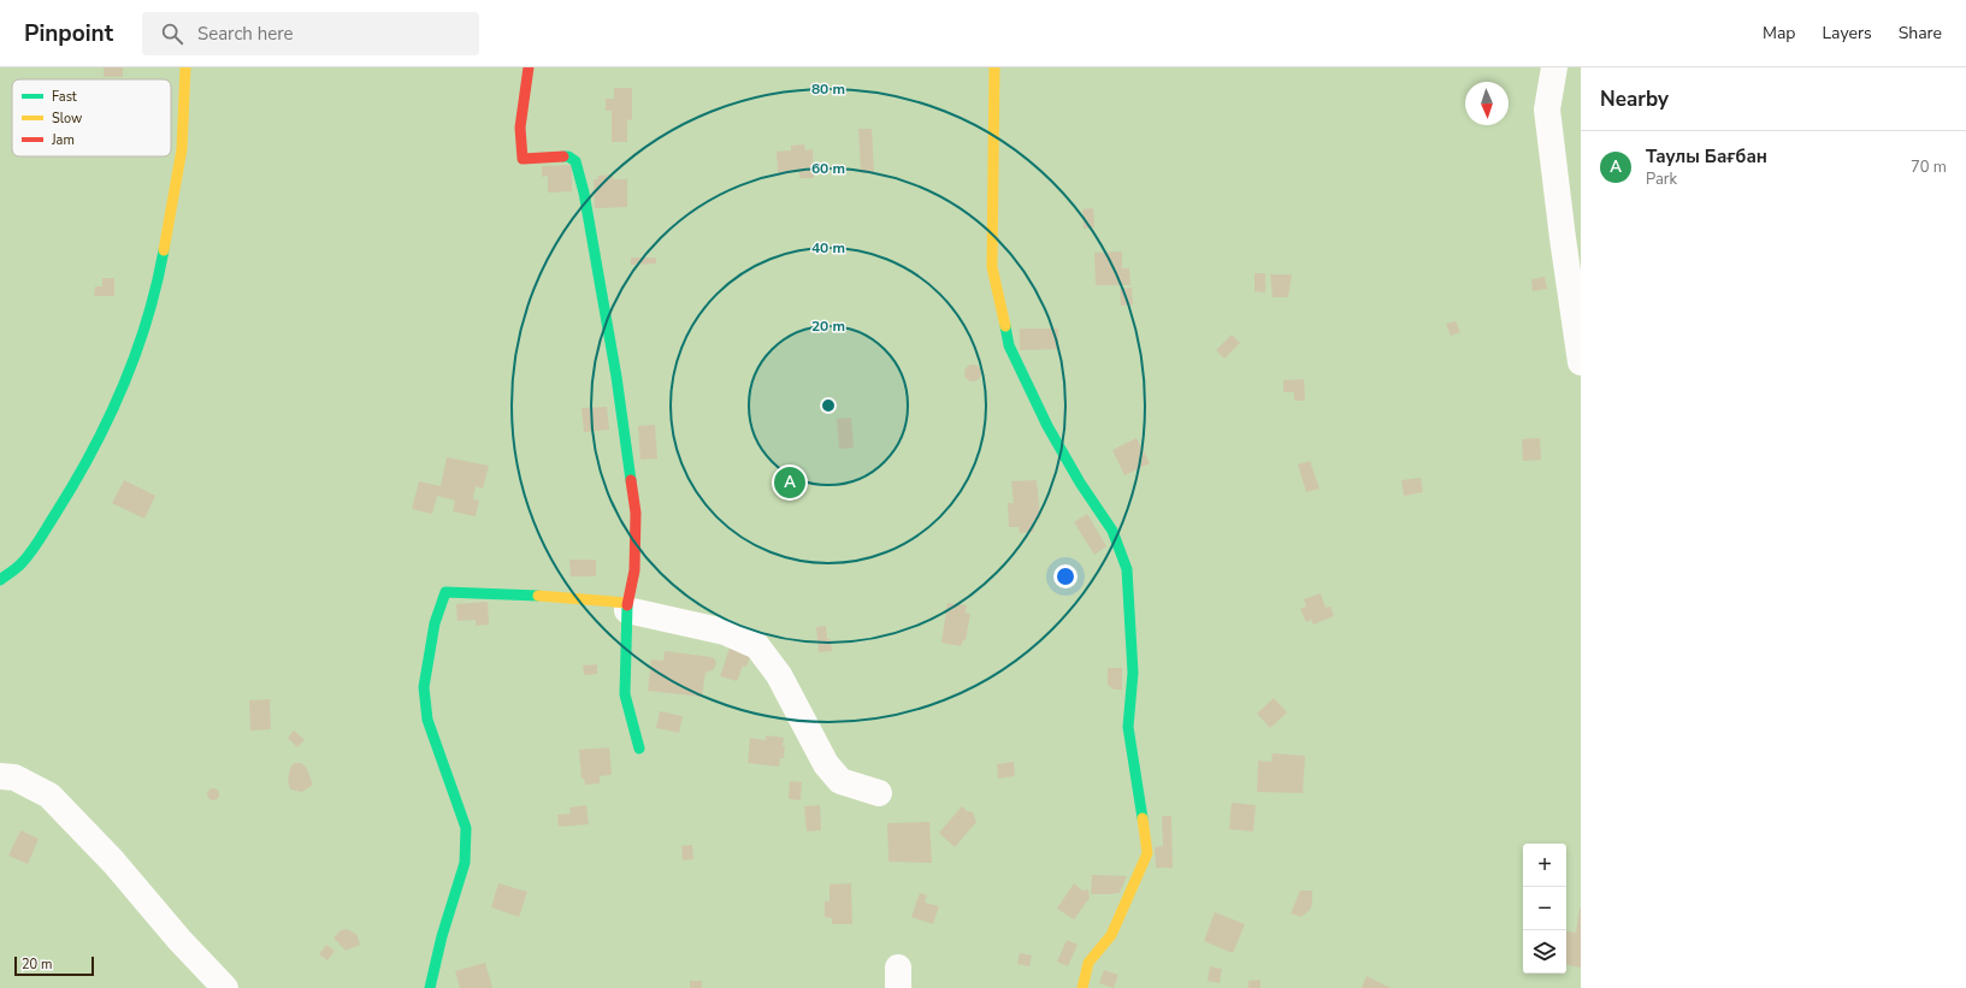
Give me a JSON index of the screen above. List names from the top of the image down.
{
  "legend": ["Fast", "Slow", "Jam"],
  "scale_bar": "20 m",
  "north": "bottom",
  "page": {
    "header": "Pinpoint",
    "search": "Search here",
    "nav": ["Map", "Layers", "Share"],
    "heading": "Nearby",
    "list": [
      {
        "mark": "A",
        "name": "Таулы Бағбан",
        "note": "Park",
        "value": "70 m"
      }
    ],
    "pins": "A",
    "map_buttons": ["+", "−"],
    "scale": "20 m"
  },
  "rings": [
    "80 m",
    "60 m",
    "40 m",
    "20 m"
  ]
}
